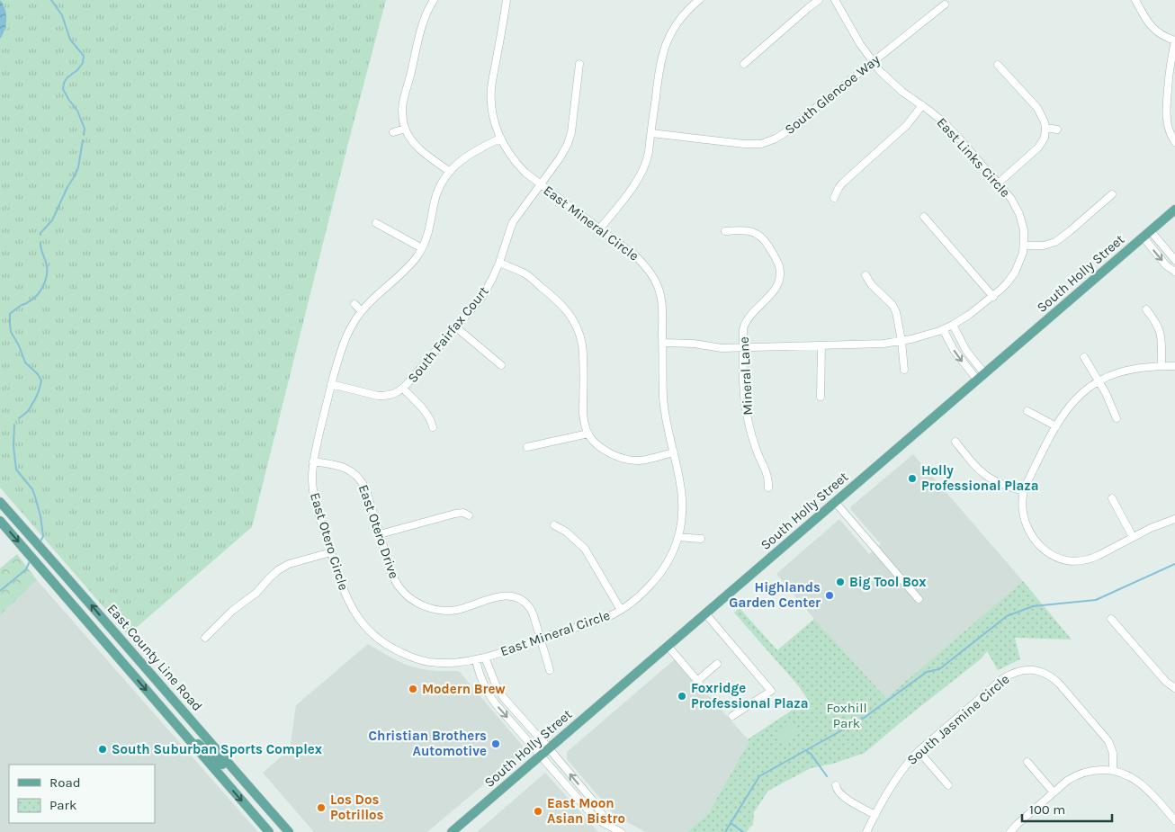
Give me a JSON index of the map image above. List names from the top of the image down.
{
  "streets": {
    "main road": ["South Holly Street", "East County Line Road"],
    "street": [
      "South Glencoe Way",
      "East Links Circle",
      "East Mineral Circle",
      "South Fairfax Court",
      "Mineral Lane",
      "East Otero Drive",
      "East Otero Circle",
      "South Jasmine Circle"
    ]
  },
  "crossings": [
    ["South Glencoe Way", "East Links Circle"],
    ["East Mineral Circle", "South Fairfax Court"],
    ["East Mineral Circle", "East Otero Drive"],
    ["East Mineral Circle", "East Otero Circle"],
    ["South Fairfax Court", "East Otero Circle"],
    ["East Otero Drive", "East Otero Circle"]
  ],
  "parks": ["Foxhill Park"],
  "places": [
    "Holly Professional Plaza",
    "Big Tool Box",
    "Highlands Garden Center",
    "Modern Brew",
    "Foxridge Professional Plaza",
    "Christian Brothers Automotive",
    "South Suburban Sports Complex",
    "Los Dos Potrillos",
    "East Moon Asian Bistro"
  ],
  "legend": ["Road", "Park"],
  "scale_bar": "100 m"
}
